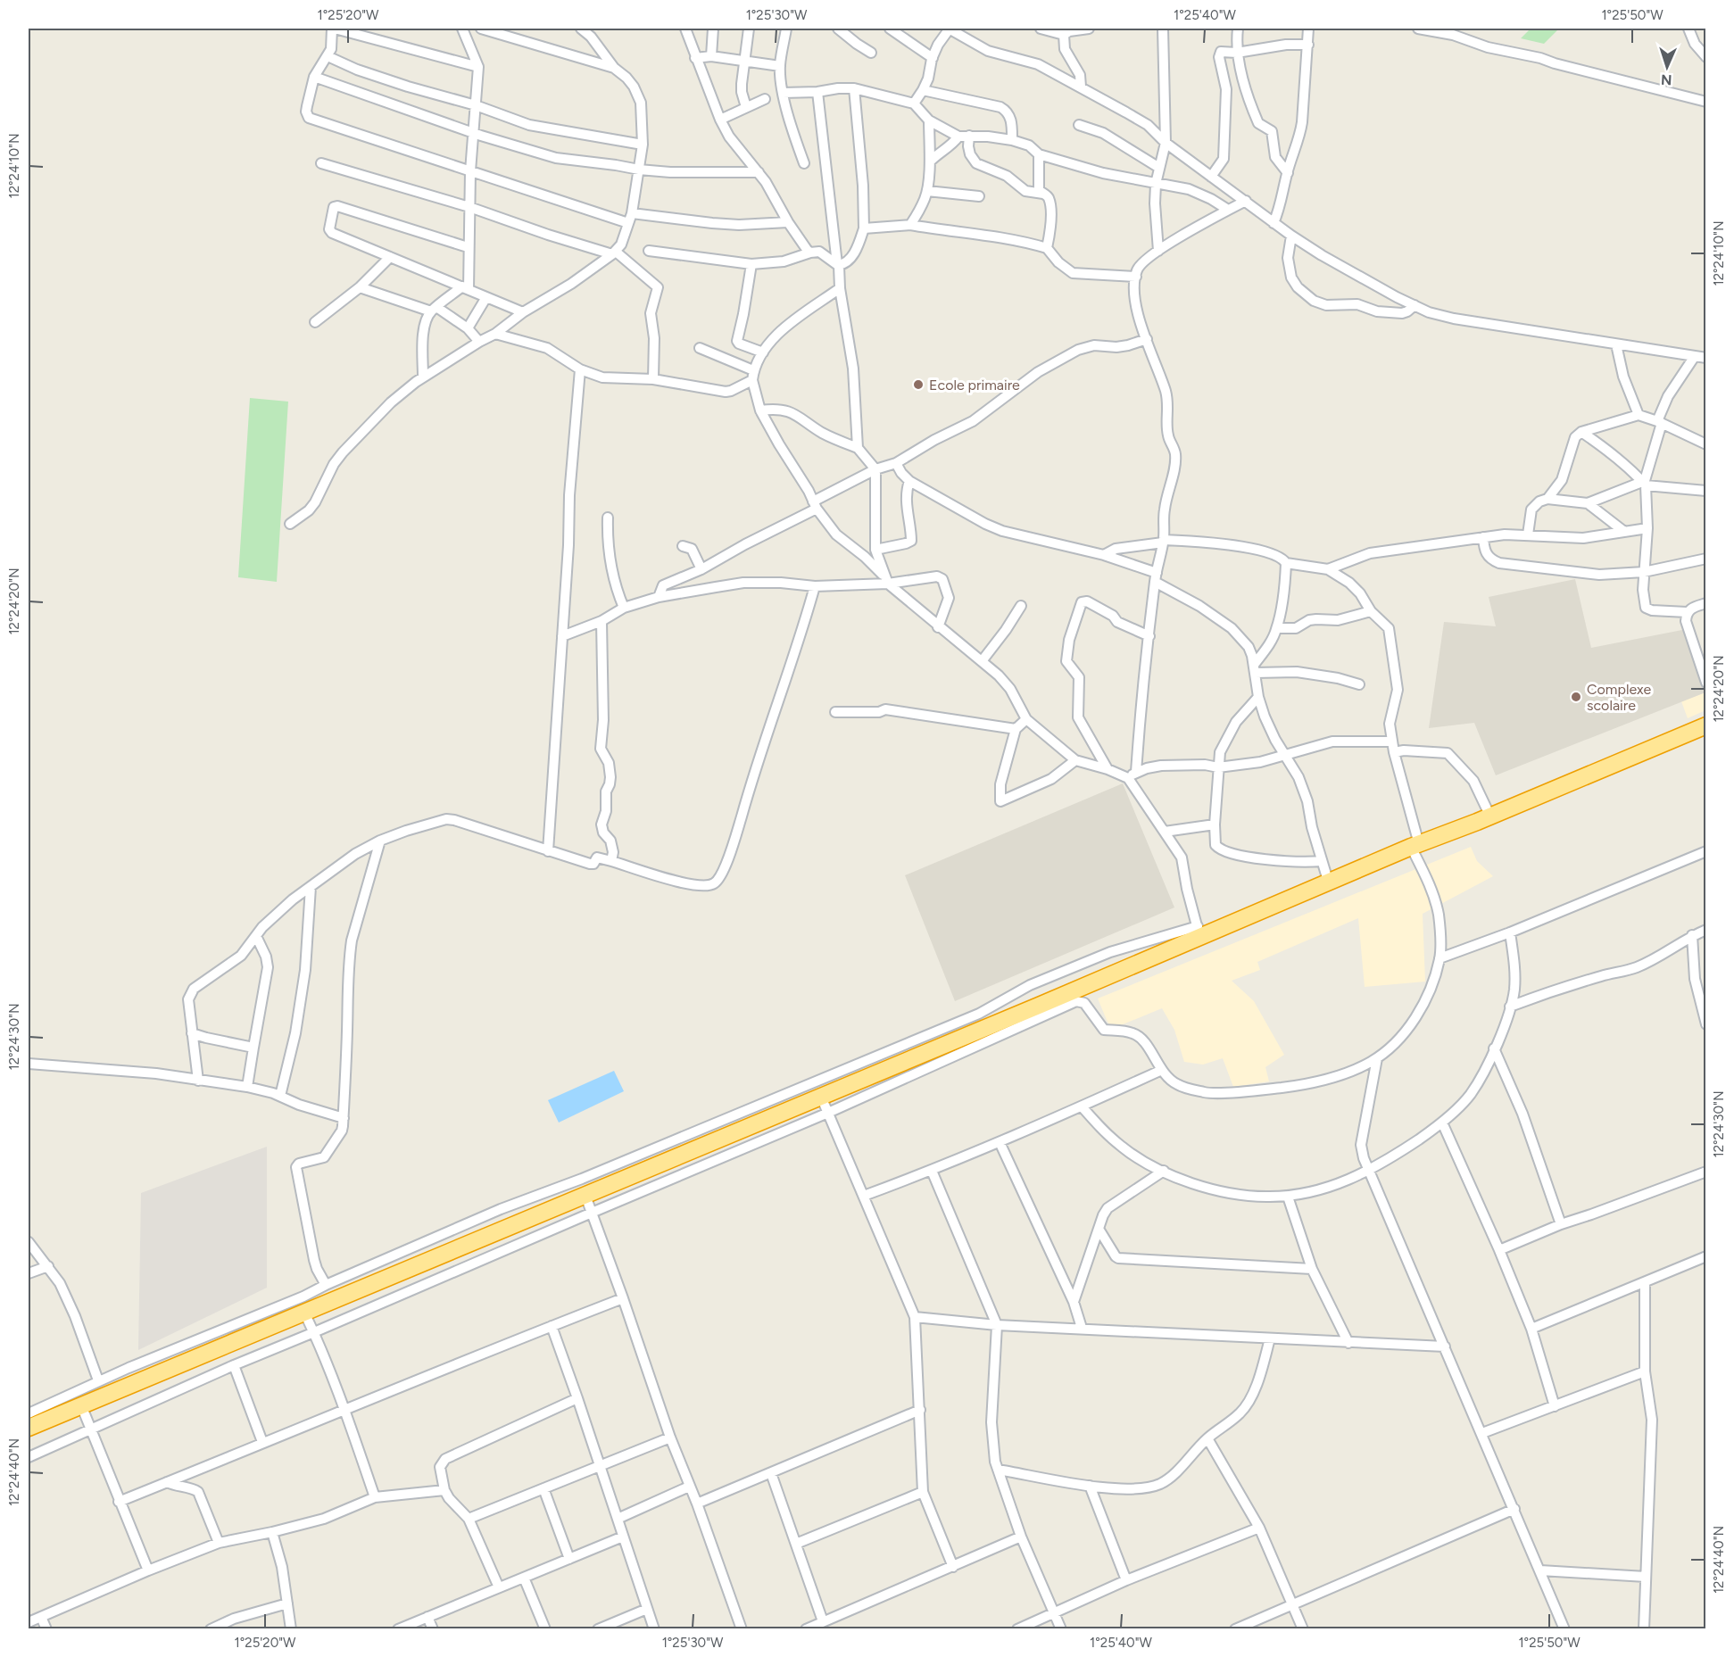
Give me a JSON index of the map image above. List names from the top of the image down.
{
  "places": ["Ecole primaire", "Complexe scolaire"],
  "north": "bottom",
  "coordinates": [
    "1°25'20\"W",
    "1°25'30\"W",
    "1°25'40\"W",
    "1°25'50\"W",
    "12°24'10\"N",
    "12°24'20\"N",
    "12°24'30\"N",
    "12°24'40\"N"
  ]
}
